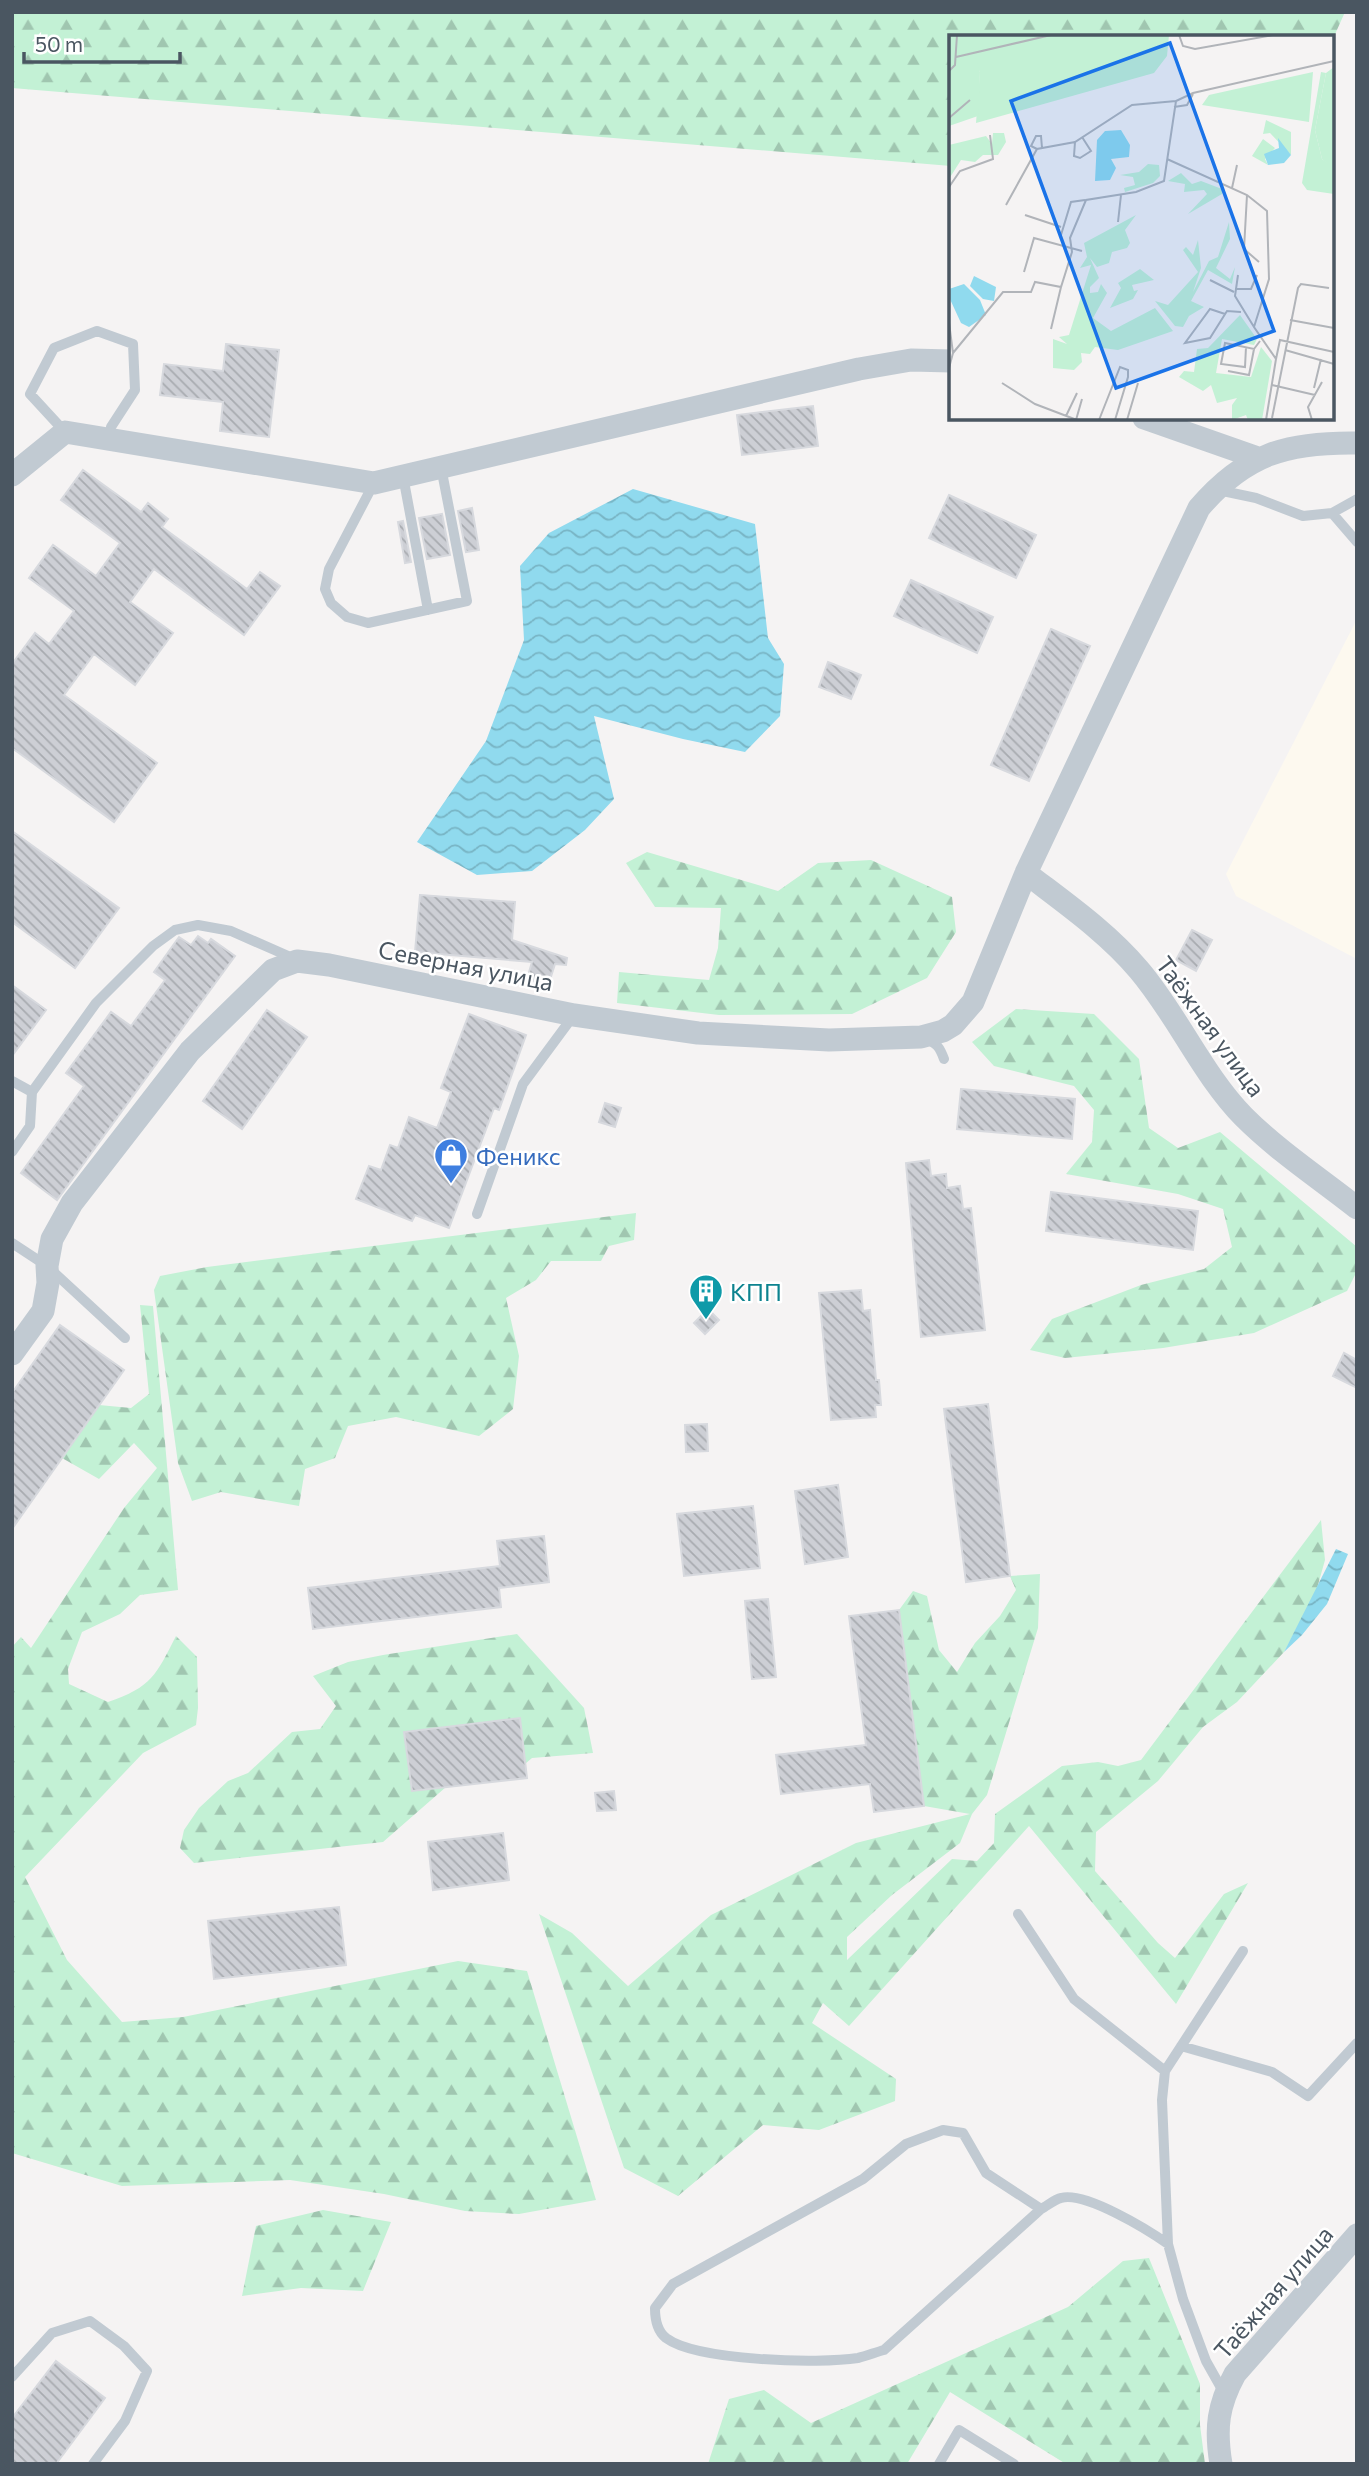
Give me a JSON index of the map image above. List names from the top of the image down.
{
  "streets": {
    "street": ["Северная улица", "Таёжная улица"]
  },
  "crossings": [
    ["Северная улица", "Таёжная улица"]
  ],
  "places": {
    "shop": ["Феникс"],
    "building": ["КПП"]
  },
  "scale_bar": "50 m"
}
